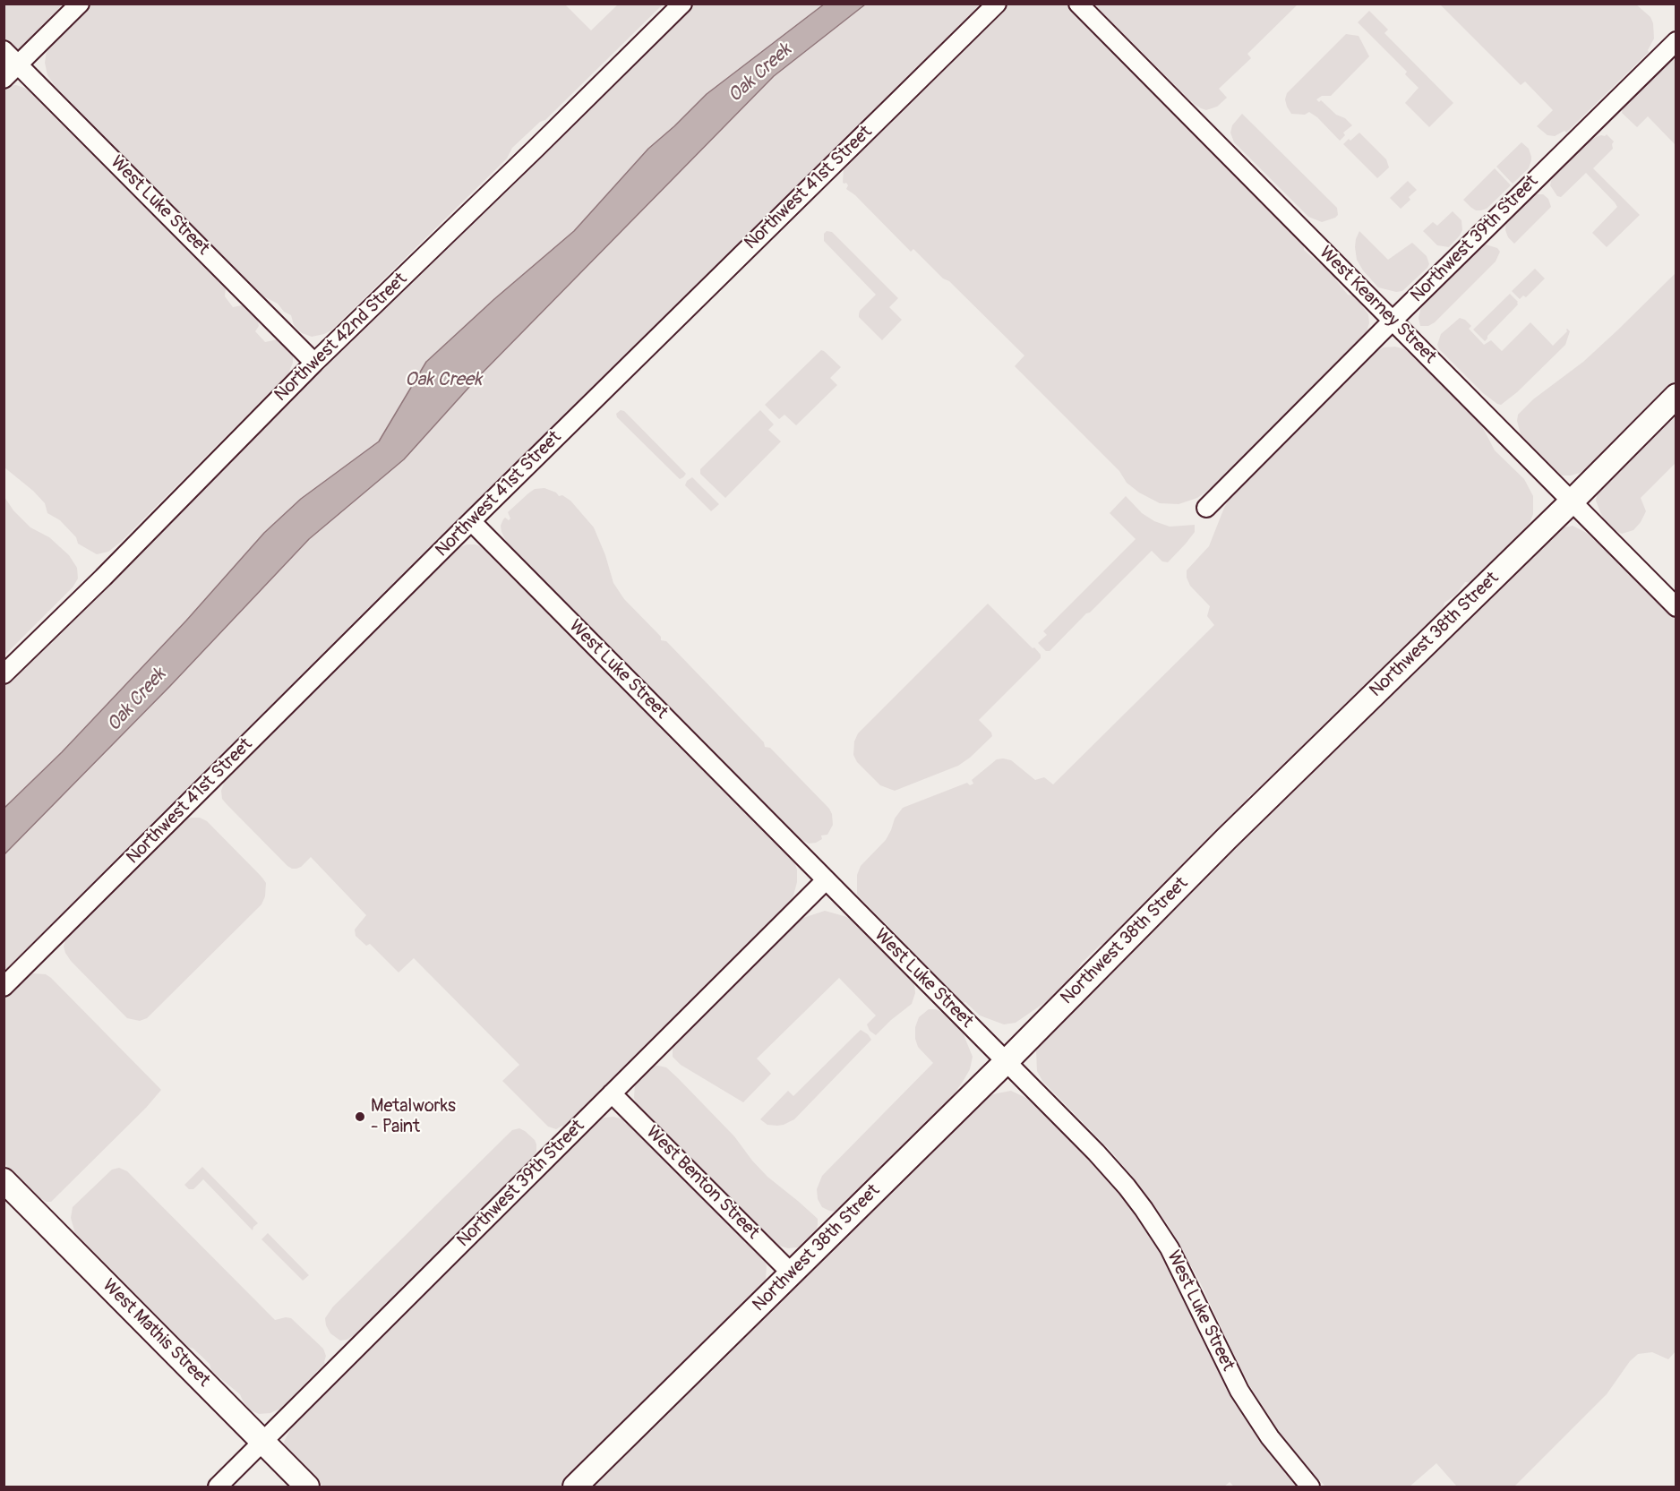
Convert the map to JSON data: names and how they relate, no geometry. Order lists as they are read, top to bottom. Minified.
{"streets":{"street":["Northwest 41st Street","West Luke Street","Northwest 39th Street","West Kearney Street","Northwest 42nd Street","Northwest 38th Street","West Benton Street","West Mathis Street"]},"crossings":[["Northwest 41st Street","West Luke Street"],["West Luke Street","Northwest 39th Street"],["West Luke Street","Northwest 42nd Street"],["West Luke Street","Northwest 38th Street"],["Northwest 39th Street","West Kearney Street"],["Northwest 39th Street","West Benton Street"],["Northwest 39th Street","West Mathis Street"],["West Kearney Street","Northwest 38th Street"],["Northwest 38th Street","West Benton Street"]],"water":["Oak Creek"],"places":["Metalworks - Paint"]}
